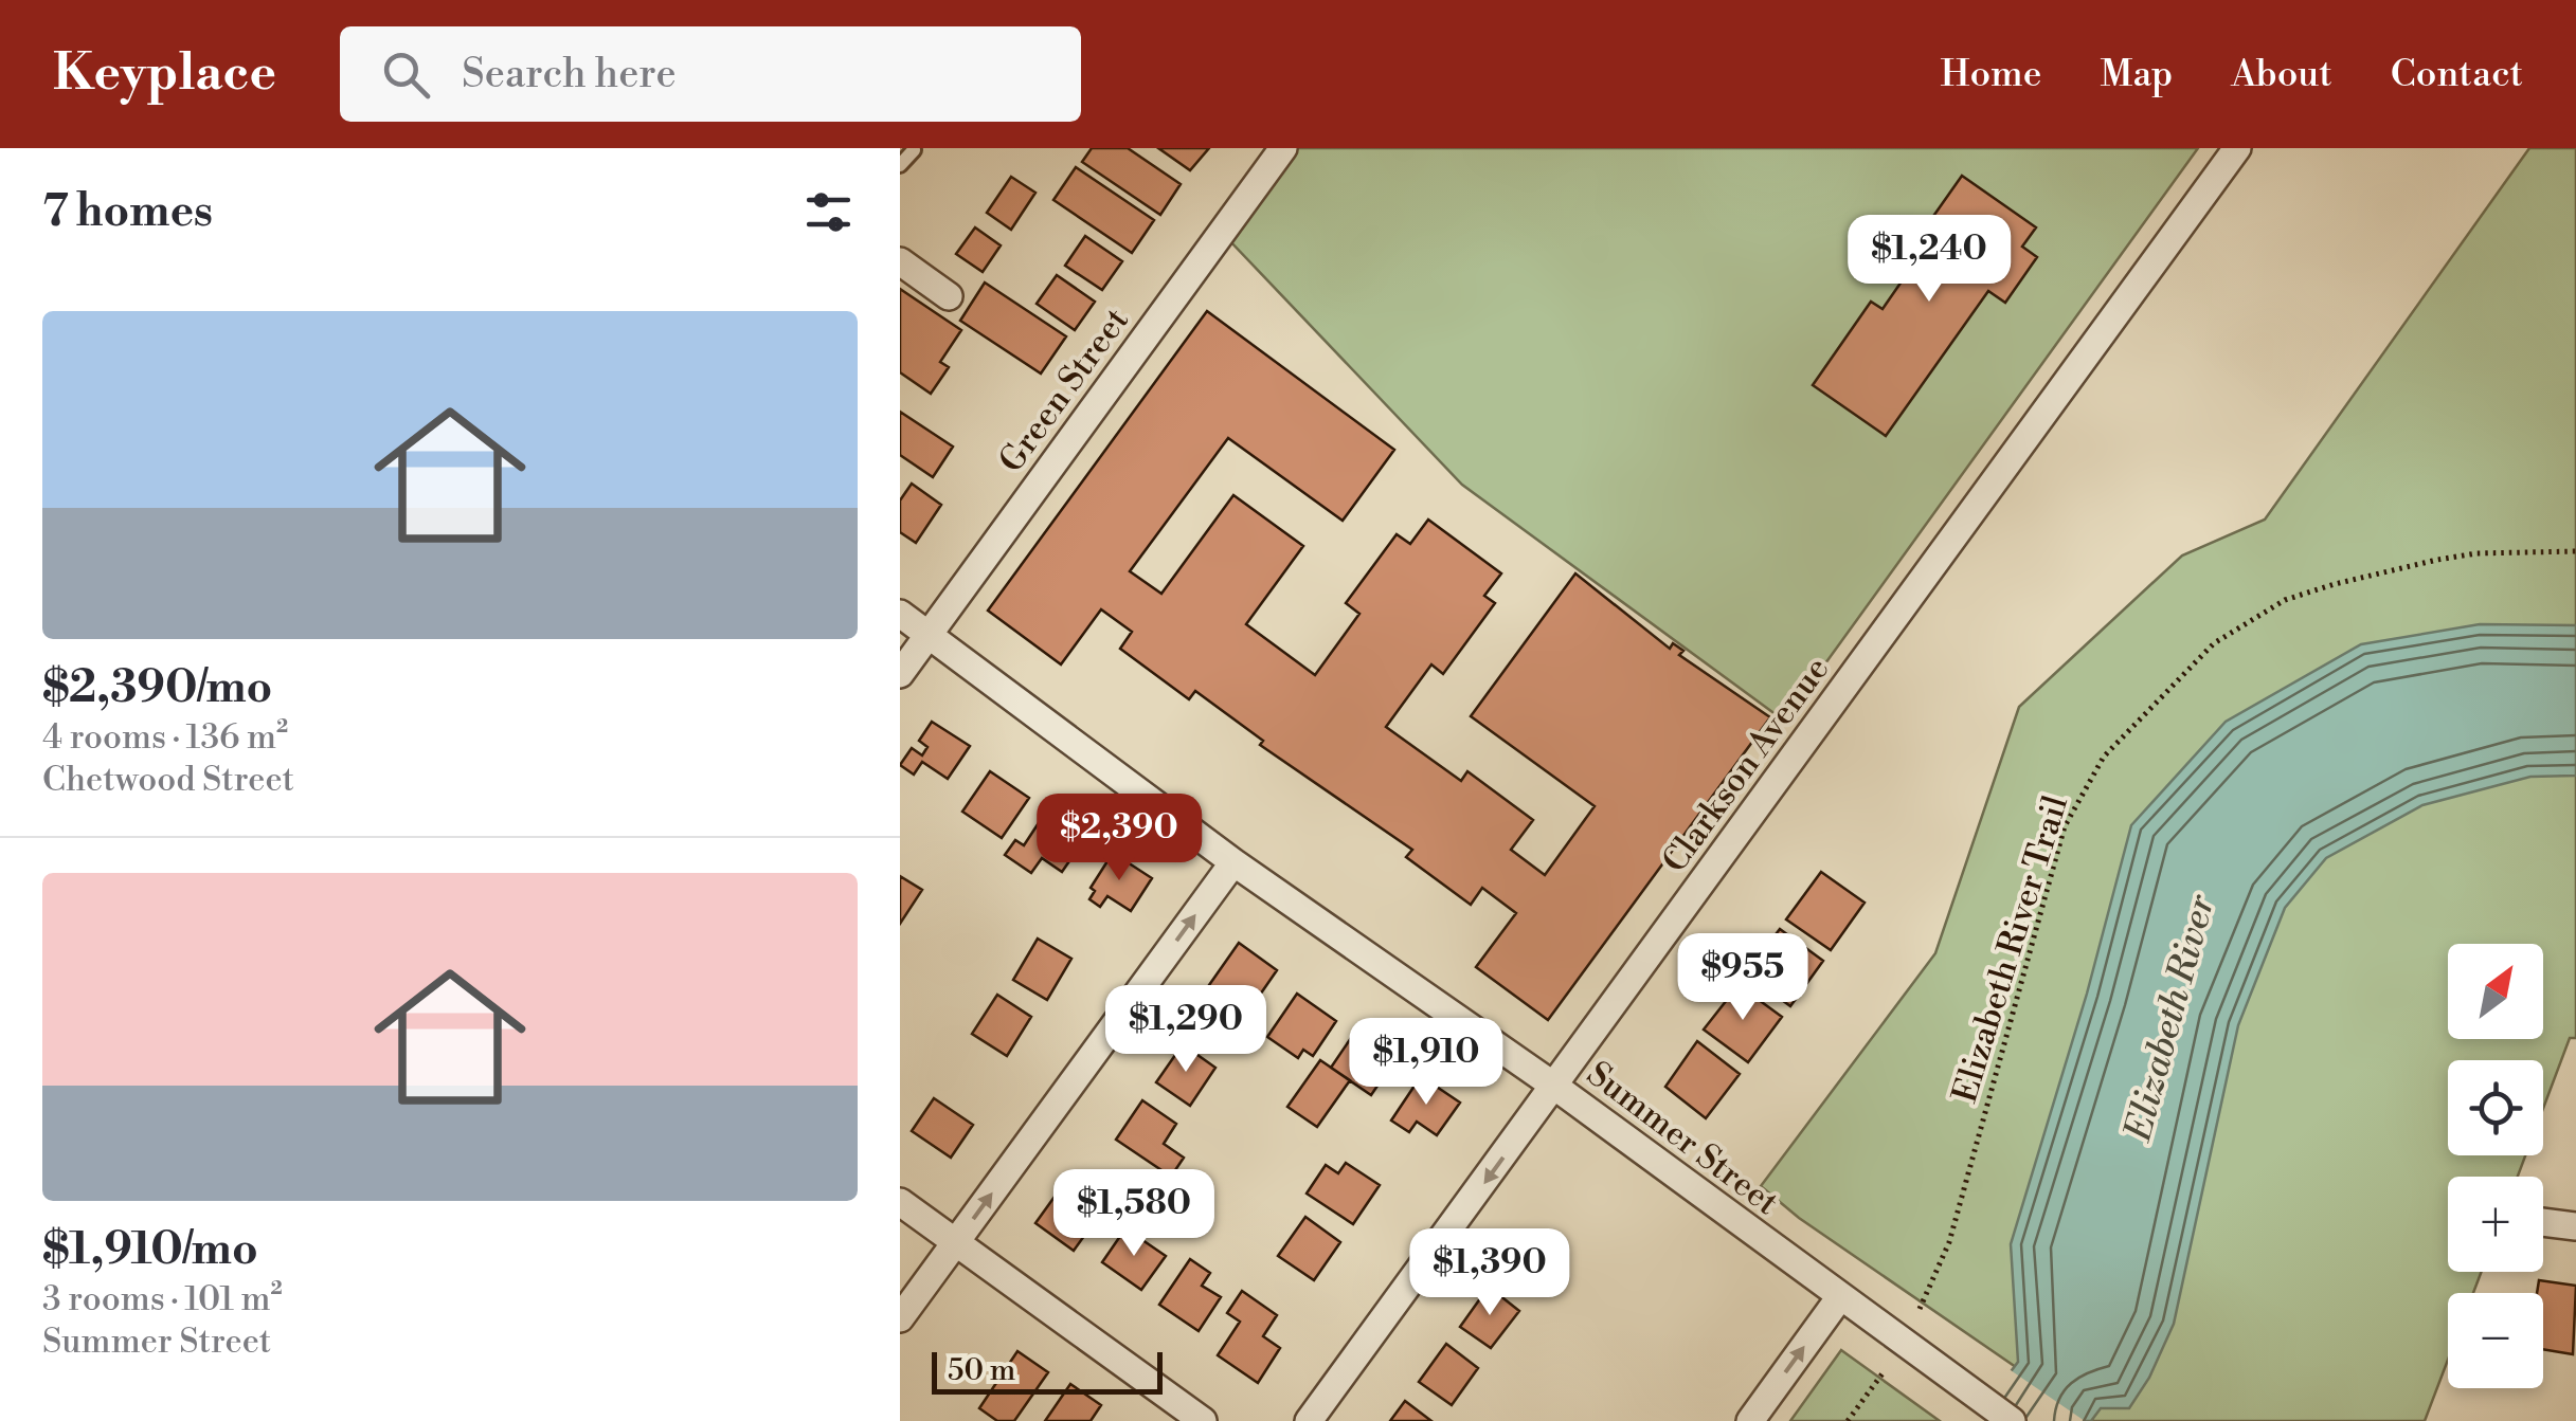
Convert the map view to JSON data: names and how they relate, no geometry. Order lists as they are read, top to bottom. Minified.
{"streets":{"street":["Green Street","Clarkson Avenue","Summer Street"],"path":["Elizabeth River Trail"]},"crossings":[["Green Street","Summer Street"],["Clarkson Avenue","Summer Street"]],"water":["Elizabeth River"],"scale_bar":"50 m","north":"top right","page":{"header":"Keyplace","search":"Search here","nav":["Home","Map","About","Contact"],"heading":"7 homes","price":["$1,240","$2,390","$955","$1,290","$1,910","$1,580","$1,390"],"list":[{"name":"$2,390/mo","note":"4 rooms · 136 m² · Chetwood Street"},{"name":"$1,910/mo","note":"3 rooms · 101 m² · Summer Street"}],"map_buttons":["+","−"],"scale":"50 m"}}
